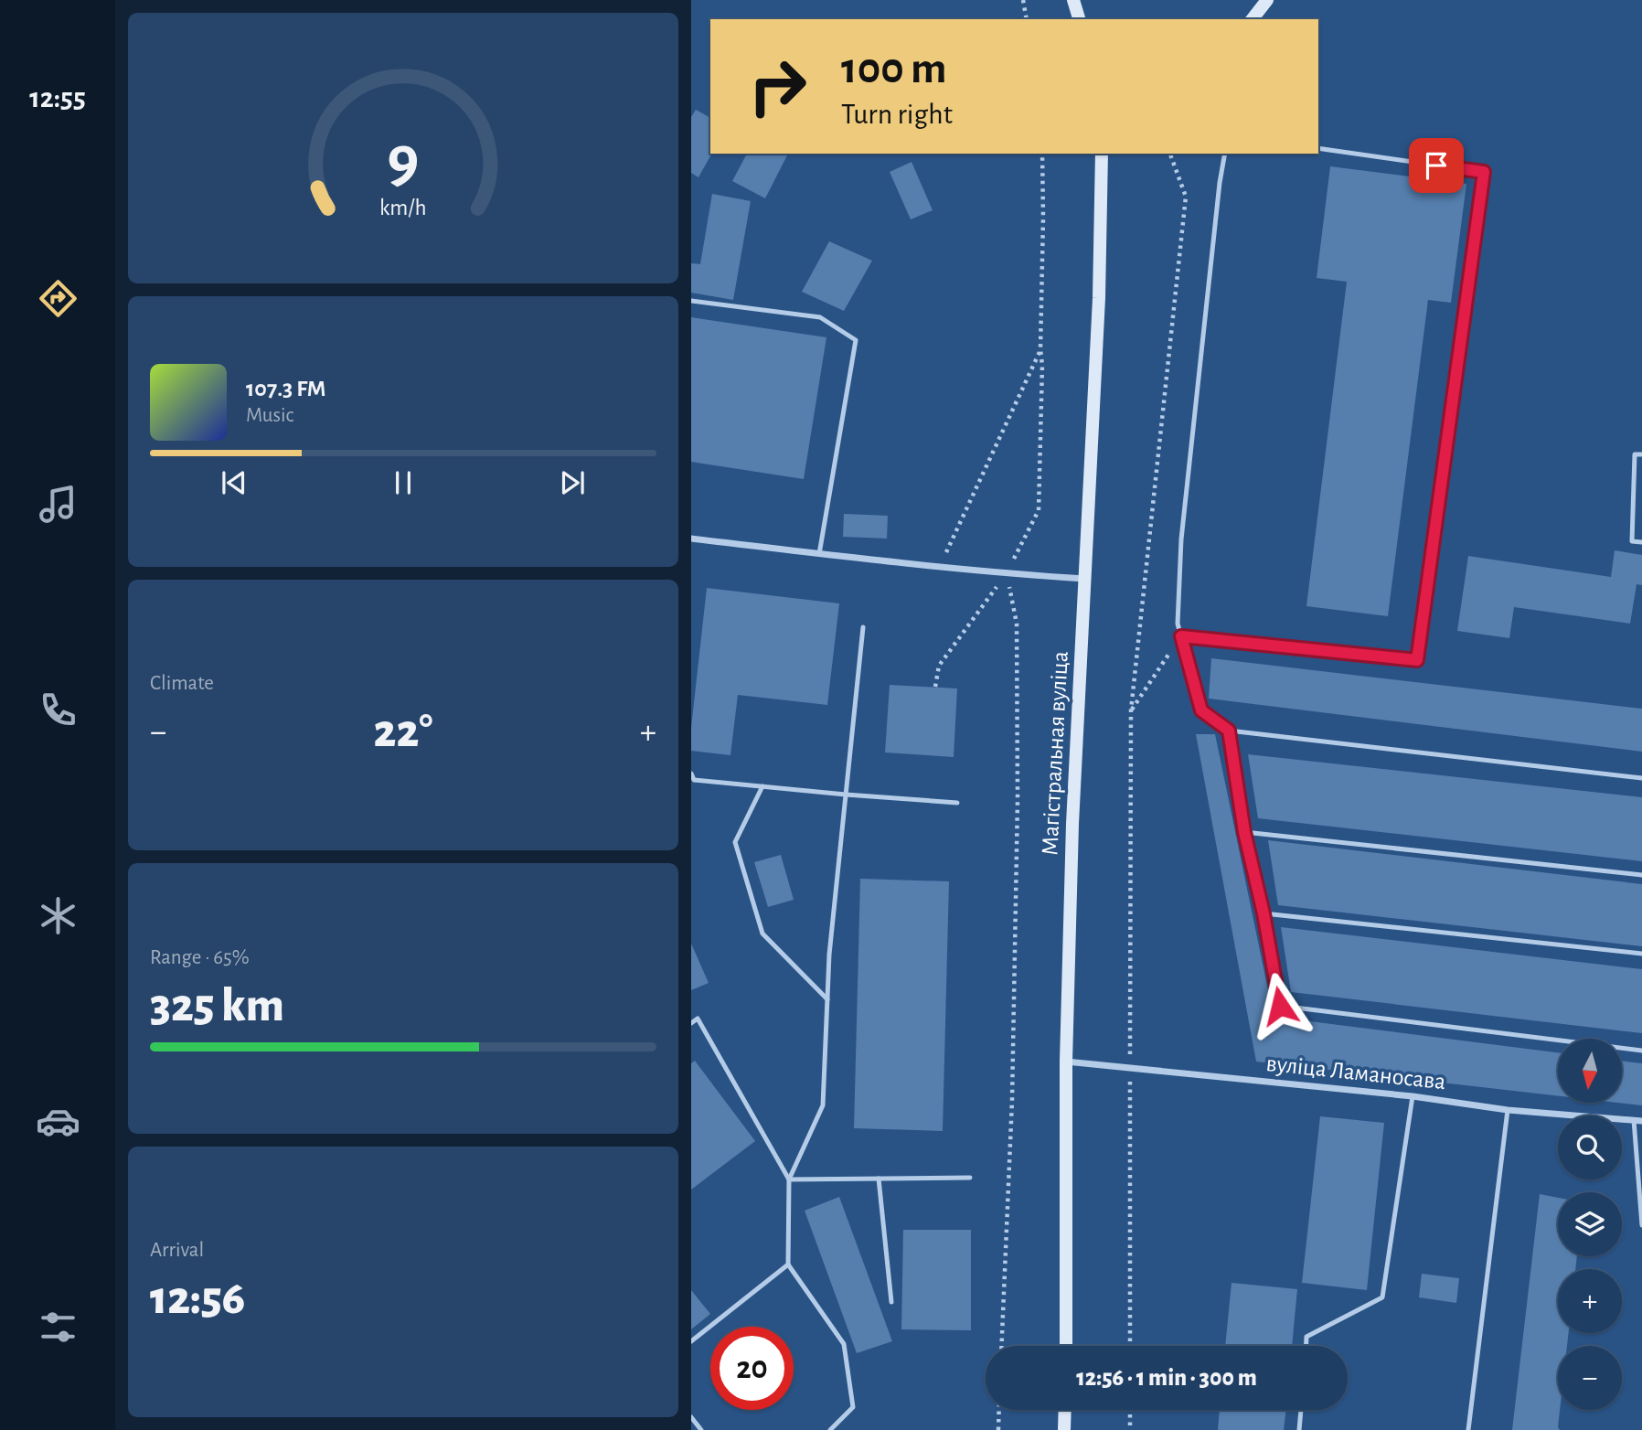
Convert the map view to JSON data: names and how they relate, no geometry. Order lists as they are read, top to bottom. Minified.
{"streets":{"main road":["Магістральная вуліца"],"street":["вуліца Ламаносава"]},"crossings":[["Магістральная вуліца","вуліца Ламаносава"]],"north":"bottom","page":{"tabs":"12:55","turn":["100 m","Turn right"],"song":["107.3 FM","Music"],"tile":["Climate",["Range · 65%","325 km"],["Arrival","12:56"]],"heat":["−","22°","+"],"map_buttons":["+","−"],"limit":"20","trip":"12:56 · 1 min · 300 m","gauge":["9","km/h"]}}
